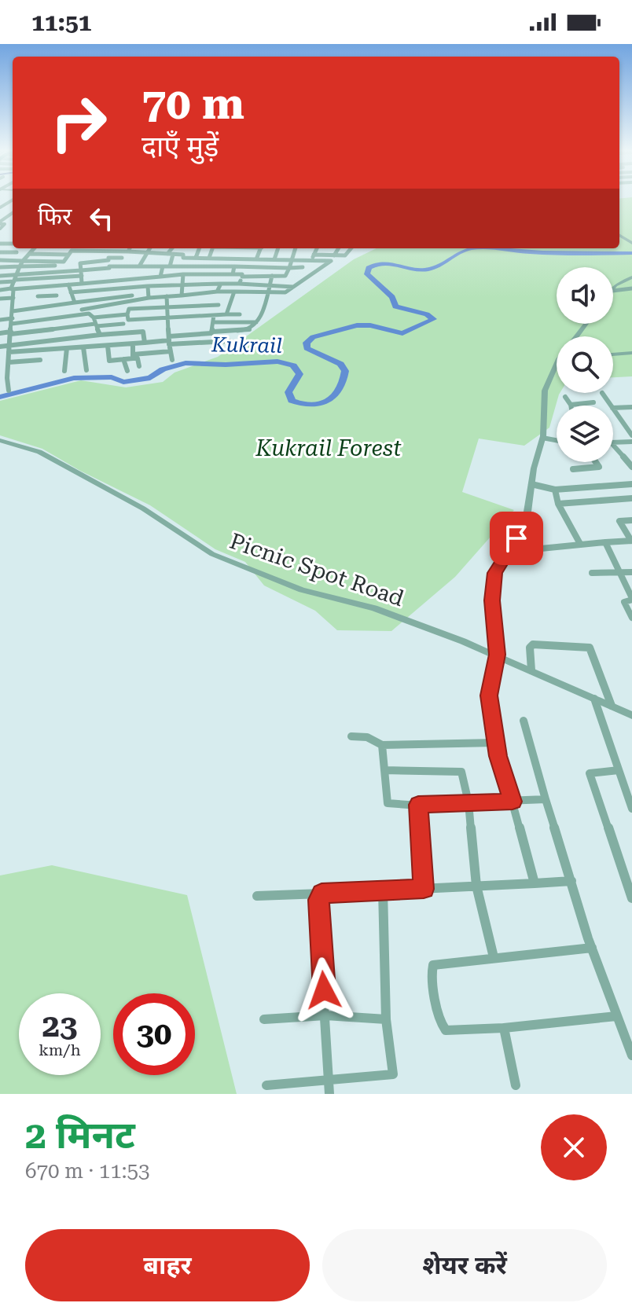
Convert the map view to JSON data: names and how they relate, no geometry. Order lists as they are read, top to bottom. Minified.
{"streets":{"street":["Picnic Spot Road"]},"water":["Kukrail"],"parks":["Kukrail Forest"],"page":{"status":"11:51","turn":["70 m","दाएँ मुड़ें"],"then":"फिर","speed":"23 km/h","limit":"30","heading":["2 मिनट","670 m · 11:53"],"buttons":["बाहर","शेयर करें"]}}
